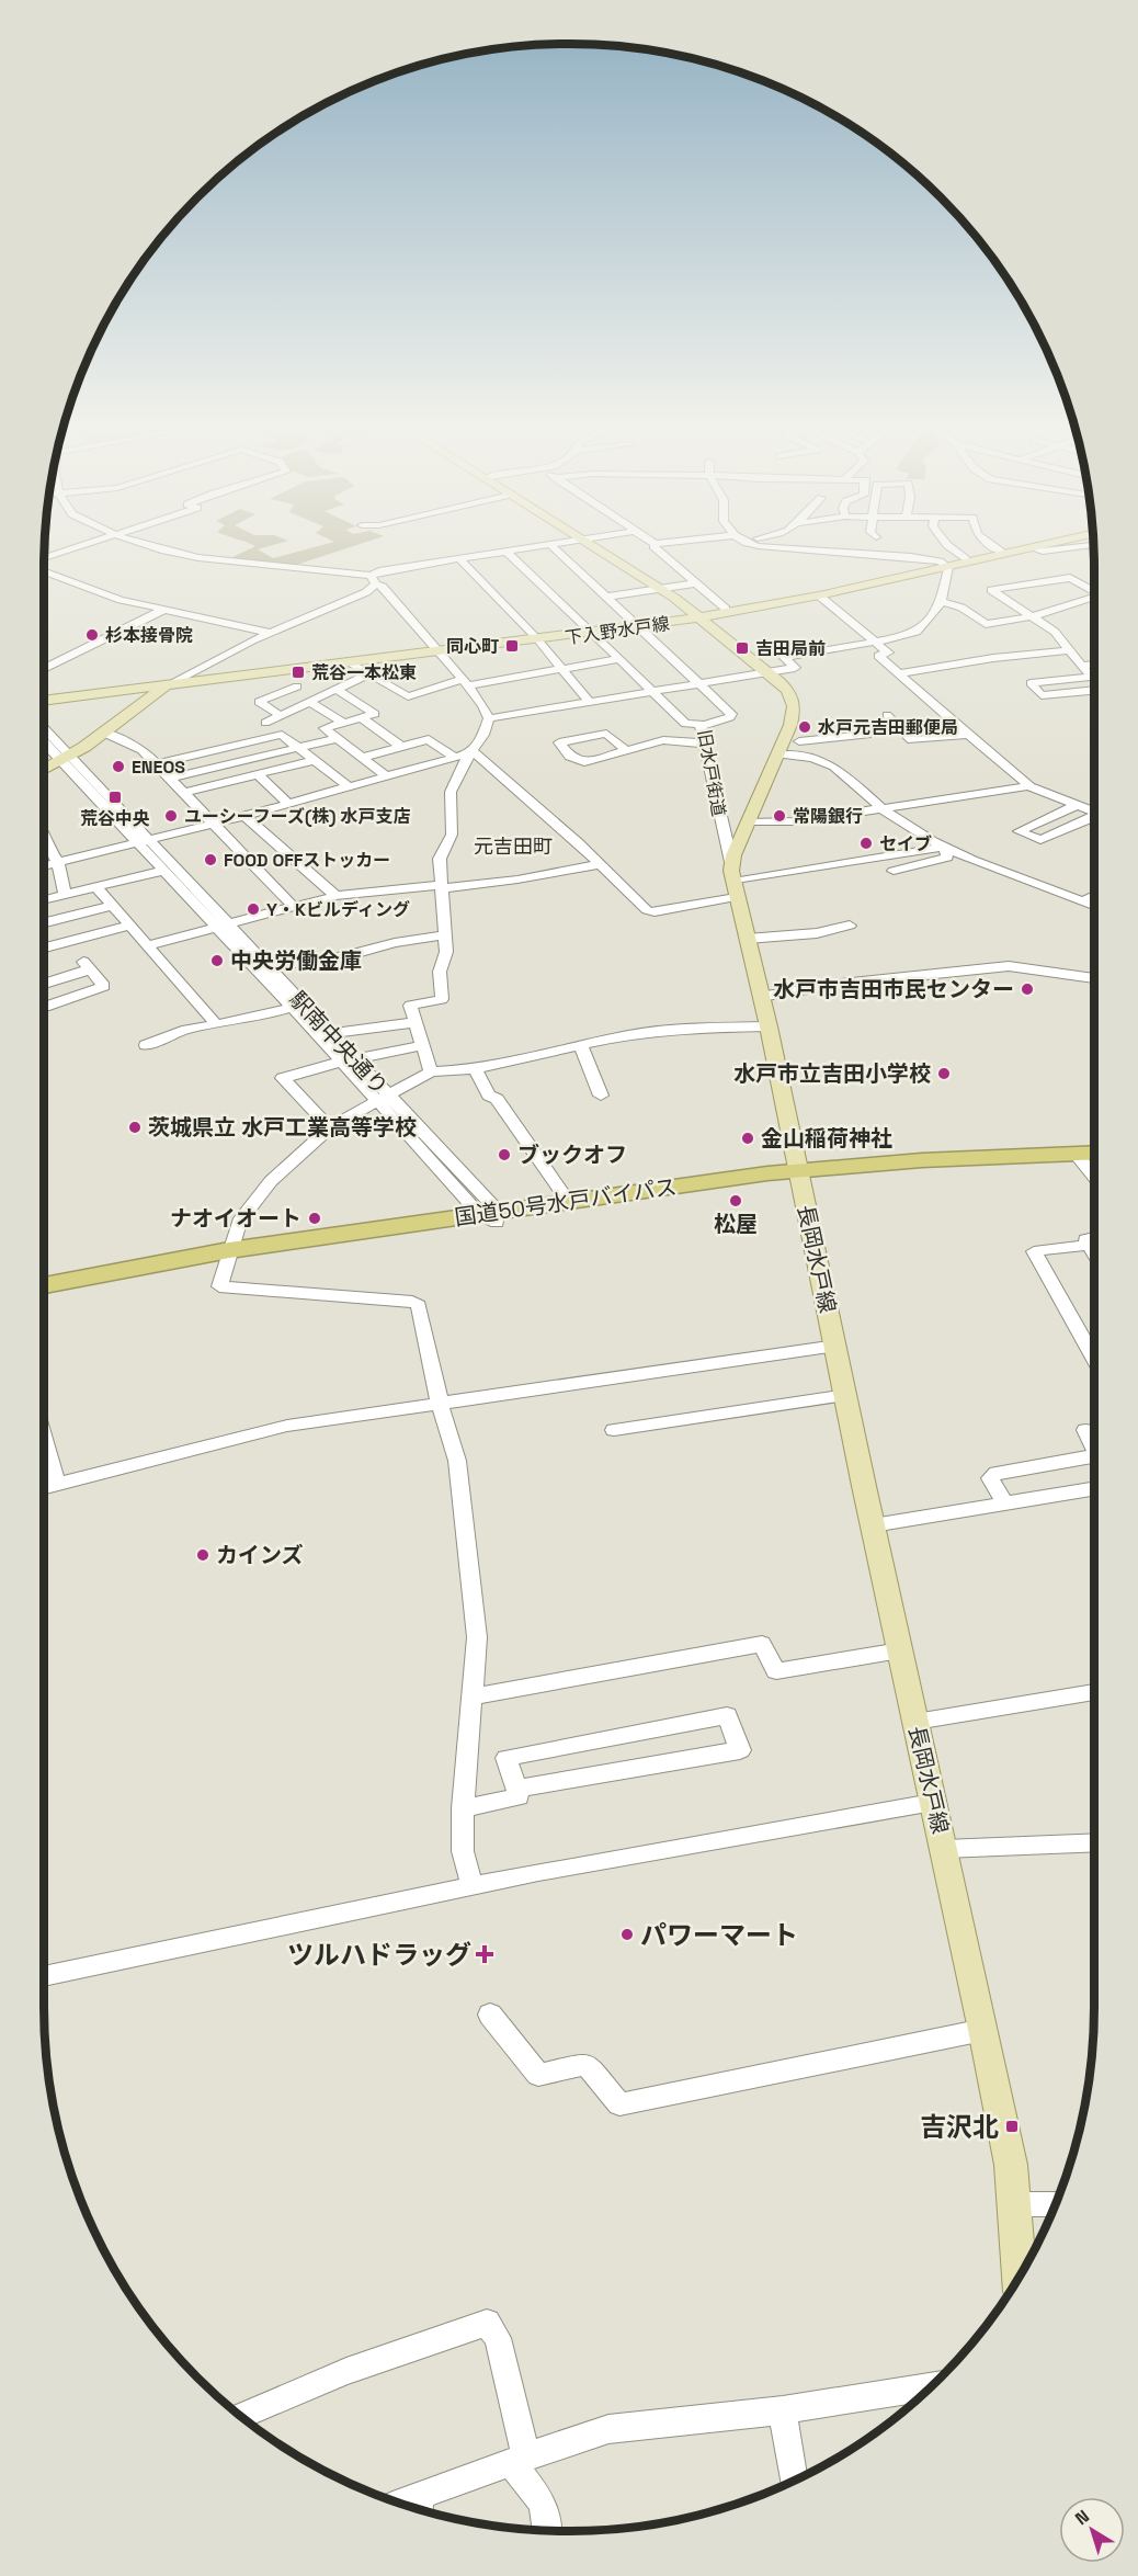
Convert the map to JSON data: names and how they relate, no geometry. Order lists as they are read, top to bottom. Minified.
{"streets":{"highway":["国道50号水戸バイパス"],"main road":["下入野水戸線","長岡水戸線"],"street":["旧水戸街道","駅南中央通り"]},"crossings":[["下入野水戸線","旧水戸街道"],["下入野水戸線","長岡水戸線"],["旧水戸街道","長岡水戸線"],["駅南中央通り","国道50号水戸バイパス"],["国道50号水戸バイパス","長岡水戸線"]],"districts":["元吉田町"],"places":{"other":["杉本接骨院","水戸元吉田郵便局","ENEOS","ユーシーフーズ(株) 水戸支店","常陽銀行","セイブ","FOOD OFFストッカー","Y・Kビルディング","中央労働金庫","水戸市吉田市民センター","水戸市立吉田小学校","茨城県立 水戸工業高等学校","金山稲荷神社","ブックオフ","松屋","ナオイオート","カインズ","パワーマート"],"transit":["同心町","吉田局前","荒谷一本松東","荒谷中央","吉沢北"],"health":["ツルハドラッグ"]},"north":"top left"}
